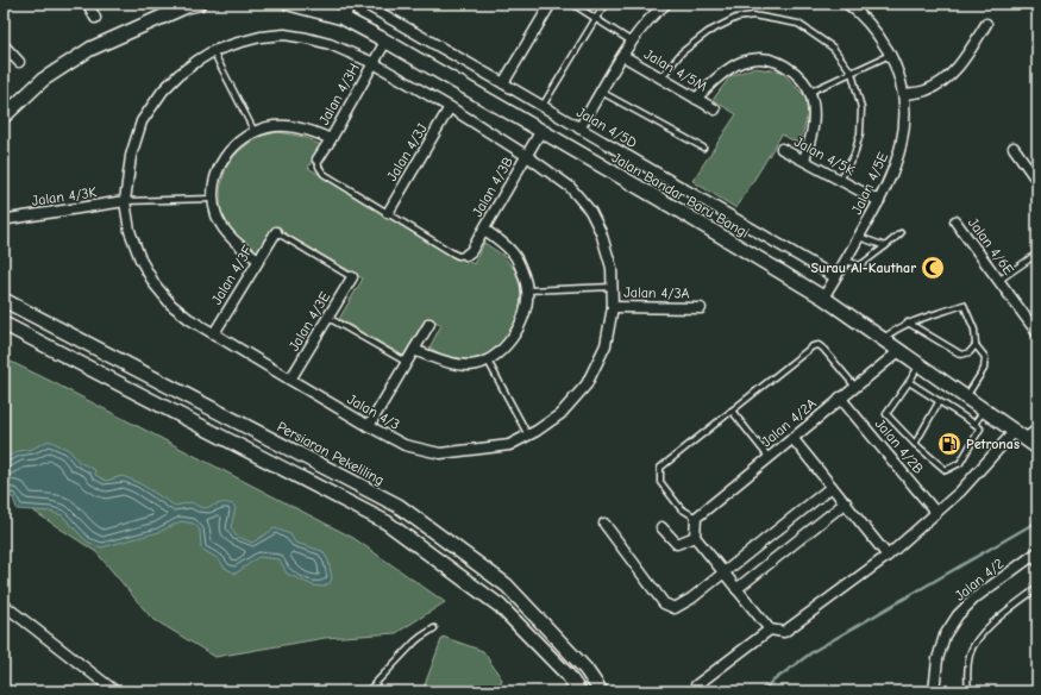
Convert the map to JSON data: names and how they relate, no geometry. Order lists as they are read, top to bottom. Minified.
{"streets":{"main road":["Jalan Bandar Baru Bangi","Persiaran Pekeliling"],"street":["Jalan 4/5M","Jalan 4/3H","Jalan 4/5D","Jalan 4/3J","Jalan 4/5K","Jalan 4/5E","Jalan 4/3B","Jalan 4/3K","Jalan 4/6E","Jalan 4/3F","Jalan 4/3A","Jalan 4/3E","Jalan 4/3","Jalan 4/2A","Jalan 4/2B","Jalan 4/2"]},"crossings":[["Jalan 4/3H","Jalan Bandar Baru Bangi"],["Jalan 4/3H","Jalan 4/3"],["Jalan 4/5D","Jalan 4/5E"],["Jalan 4/3J","Jalan 4/3"],["Jalan 4/5K","Jalan 4/5E"],["Jalan 4/5E","Jalan Bandar Baru Bangi"],["Jalan 4/3B","Jalan Bandar Baru Bangi"],["Jalan 4/3B","Jalan 4/3"],["Jalan Bandar Baru Bangi","Jalan 4/2A"],["Jalan 4/3K","Jalan 4/3"],["Jalan 4/3F","Jalan 4/3"],["Jalan 4/3A","Jalan 4/3"],["Jalan 4/3E","Jalan 4/3"],["Jalan 4/2A","Jalan 4/2B"]],"places":{"mosque":["Surau Al-Kauthar"],"fuel station":["Petronas"]}}
